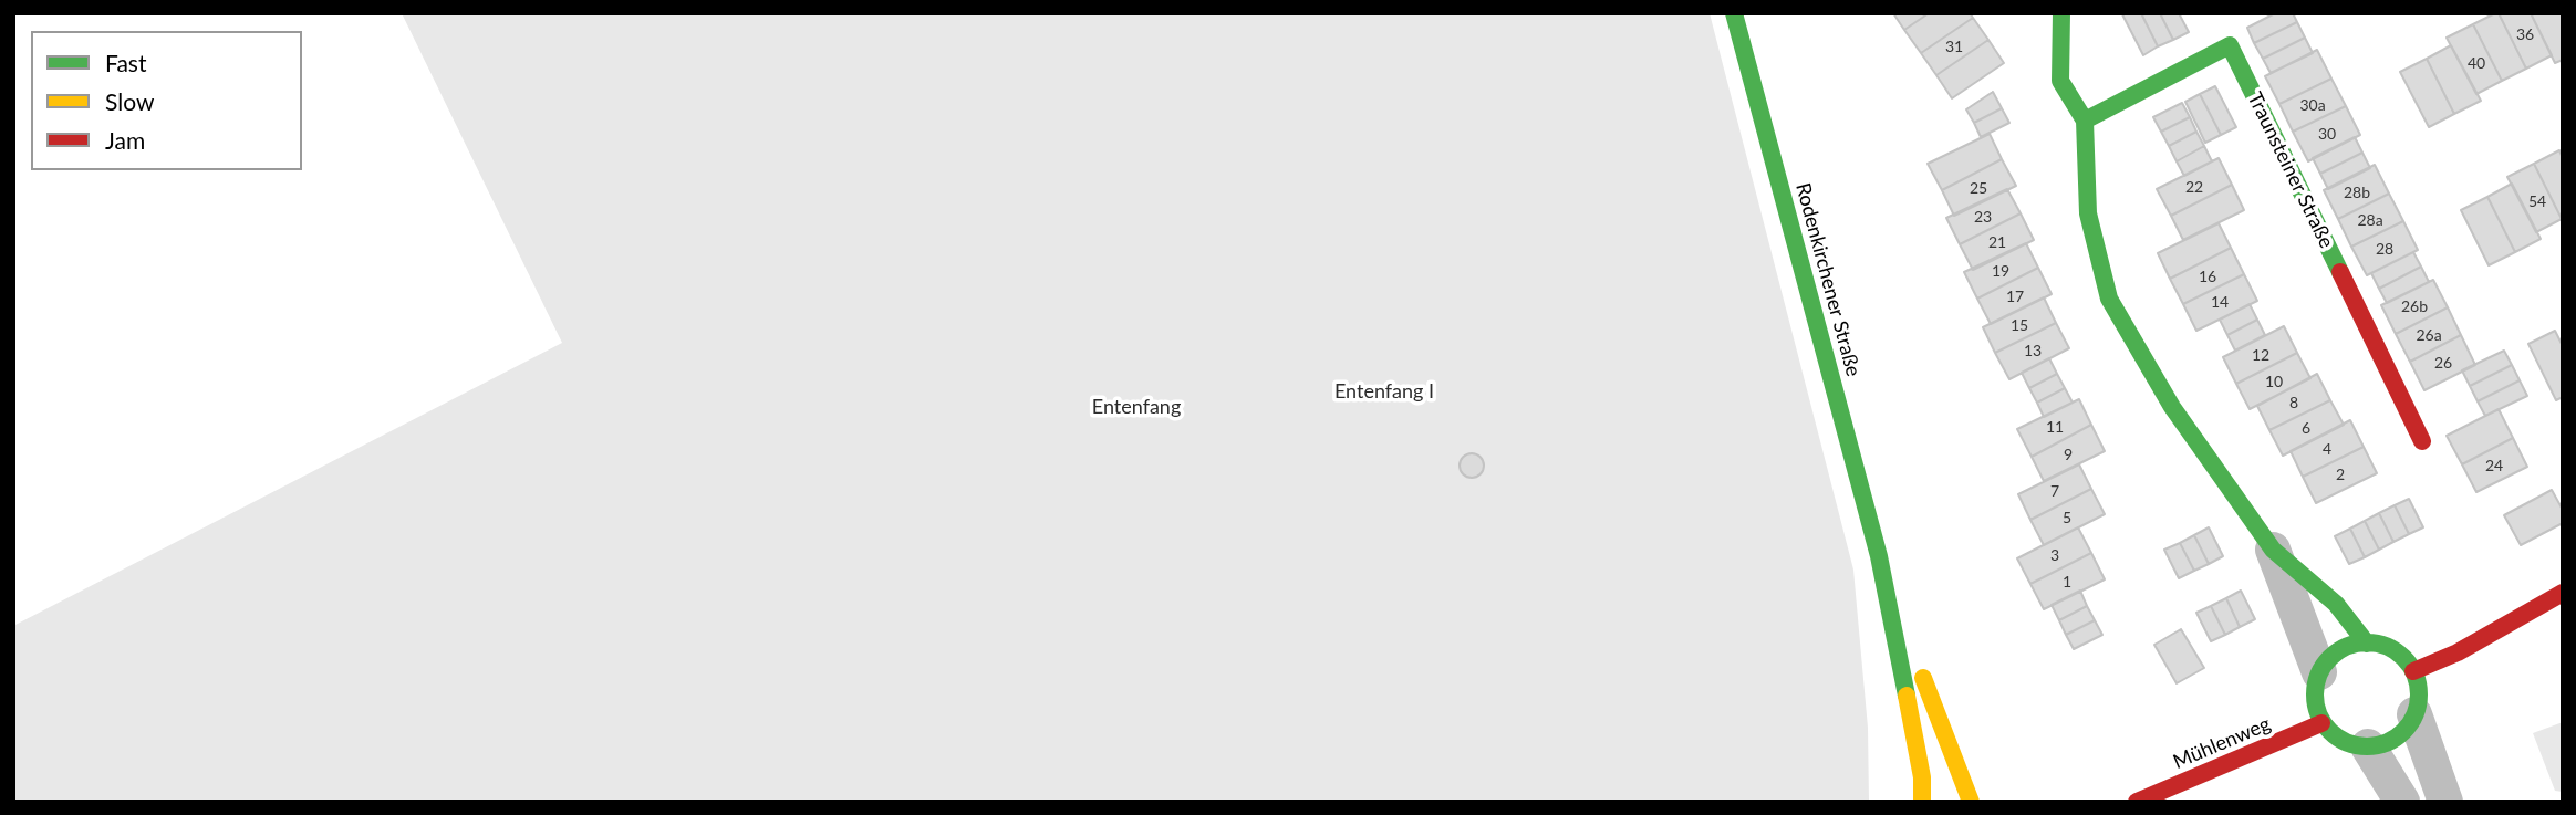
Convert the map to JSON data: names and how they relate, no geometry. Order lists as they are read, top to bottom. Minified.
{"streets":{"street":["Traunsteiner Straße","Rodenkirchener Straße","Mühlenweg"]},"parks":["Entenfang I","Entenfang"],"house_numbers":["36","31","40","30a","30","22","25","28b","54","23","28a","21","28","19","16","17","14","26b","15","26a","13","12","26","10","8","11","6","4","9","24","2","7","5","3","1"],"legend":["Fast","Slow","Jam"]}
